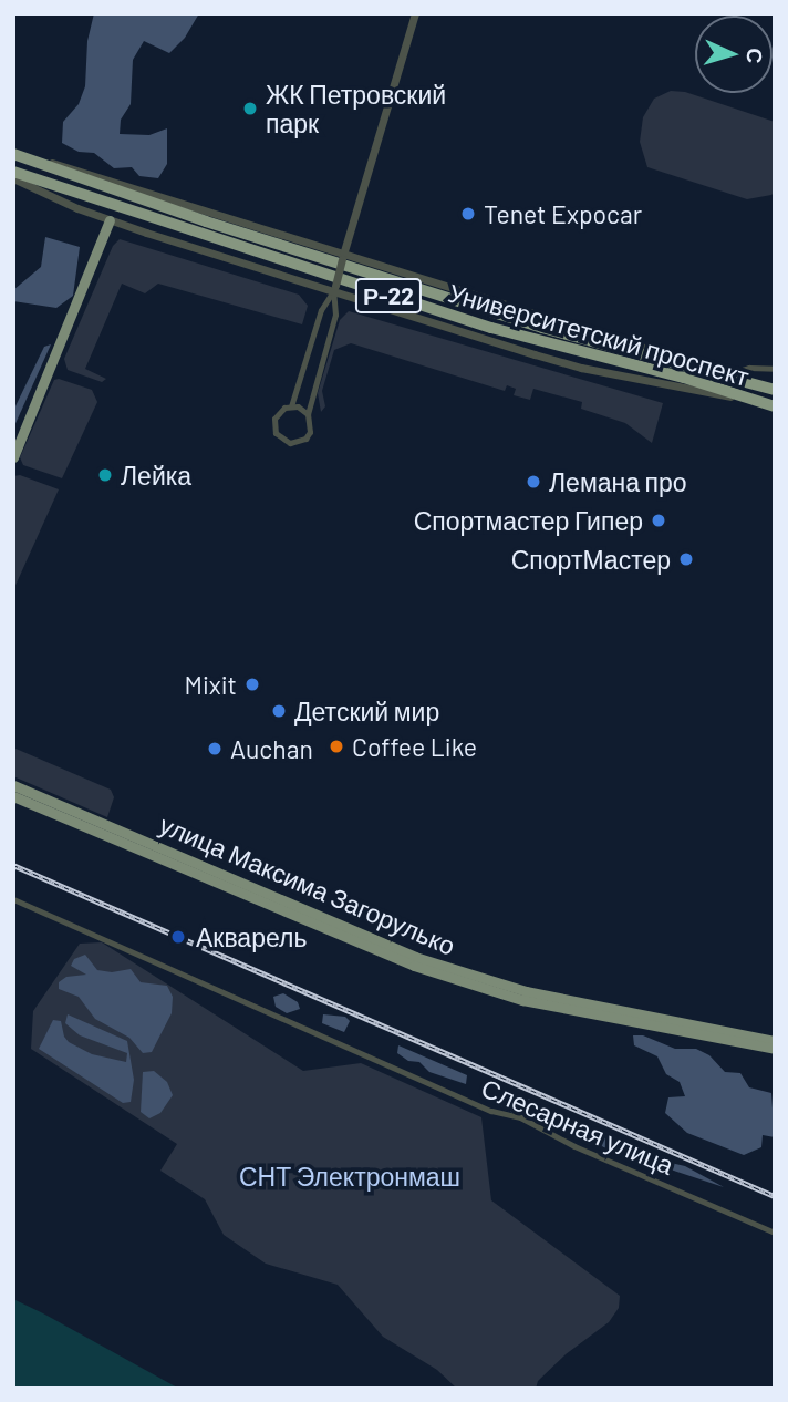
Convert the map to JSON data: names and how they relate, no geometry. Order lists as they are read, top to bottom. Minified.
{"streets":{"highway":["Р-22","Университетский проспект"],"main road":["улица Максима Загорулько"],"street":["Слесарная улица"]},"parks":["СНТ Электронмаш"],"places":["ЖК Петровский парк","Tenet Expocar","Лейка","Лемана про","Спортмастер Гипер","СпортМастер","Mixit","Детский мир","Coffee Like","Auchan","Акварель"],"north":"right"}
